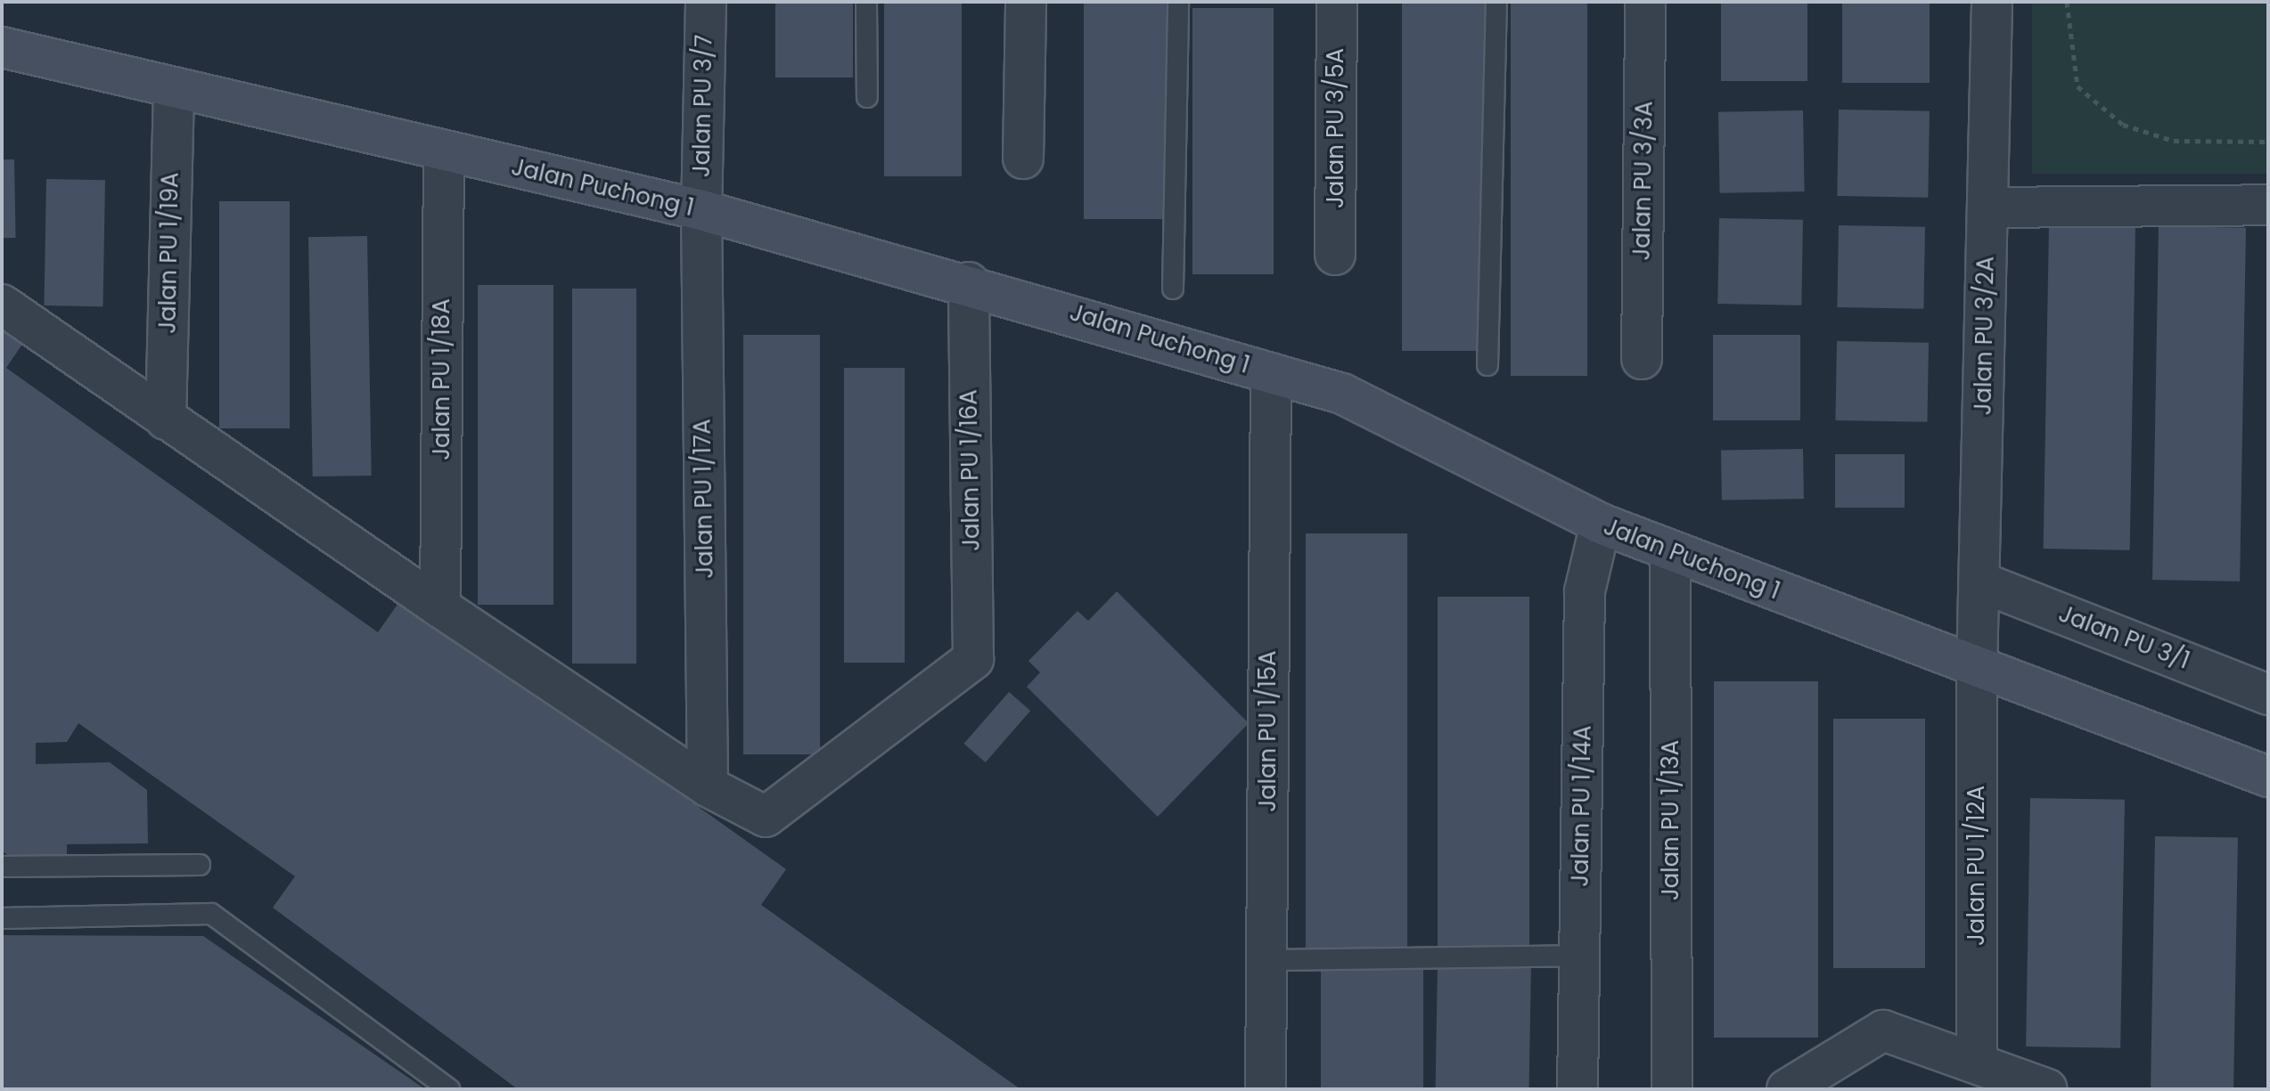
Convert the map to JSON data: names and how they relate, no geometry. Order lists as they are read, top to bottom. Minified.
{"streets":{"street":["Jalan PU 3/7","Jalan PU 3/5A","Jalan PU 3/3A","Jalan Puchong 1","Jalan PU 1/19A","Jalan PU 3/2A","Jalan PU 1/18A","Jalan PU 1/16A","Jalan PU 1/17A","Jalan PU 3/1","Jalan PU 1/15A","Jalan PU 1/14A","Jalan PU 1/13A","Jalan PU 1/12A"]},"crossings":[["Jalan PU 3/7","Jalan Puchong 1"],["Jalan PU 3/7","Jalan PU 1/17A"],["Jalan Puchong 1","Jalan PU 1/19A"],["Jalan Puchong 1","Jalan PU 3/2A"],["Jalan Puchong 1","Jalan PU 1/18A"],["Jalan Puchong 1","Jalan PU 1/16A"],["Jalan Puchong 1","Jalan PU 1/17A"],["Jalan Puchong 1","Jalan PU 1/15A"],["Jalan Puchong 1","Jalan PU 1/14A"],["Jalan Puchong 1","Jalan PU 1/13A"],["Jalan Puchong 1","Jalan PU 1/12A"],["Jalan PU 3/2A","Jalan PU 3/1"],["Jalan PU 3/2A","Jalan PU 1/12A"],["Jalan PU 1/16A","Jalan PU 1/17A"]]}
